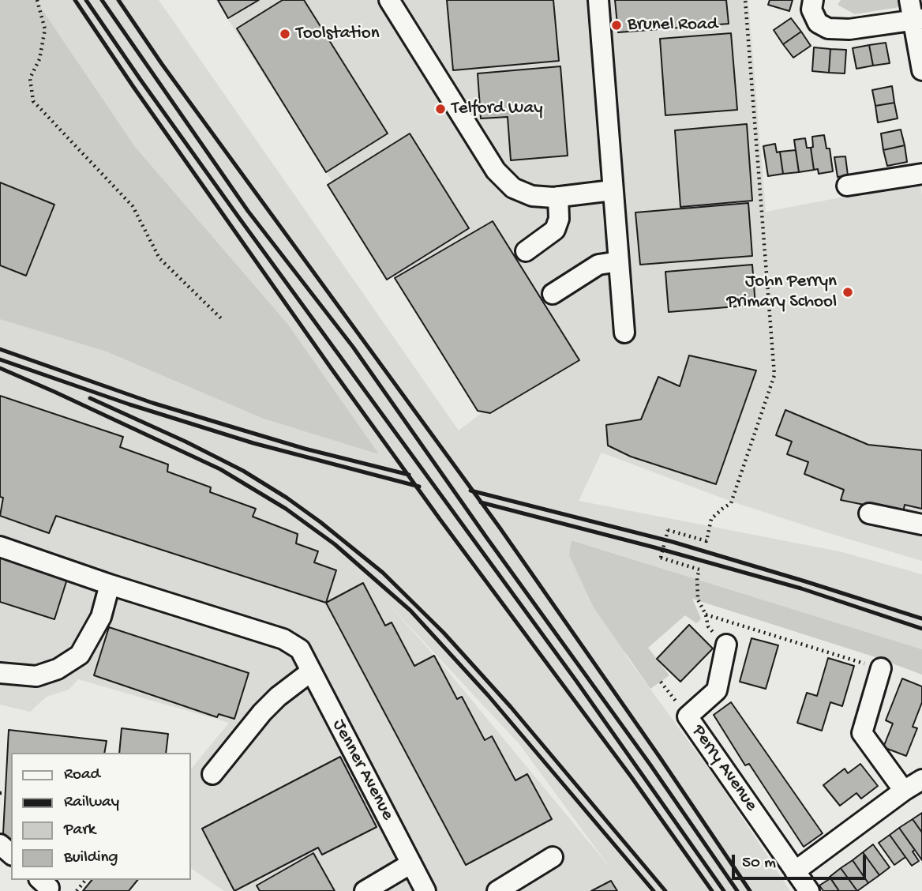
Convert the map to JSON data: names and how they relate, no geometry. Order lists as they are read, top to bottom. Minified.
{"streets":{"street":["Perry Avenue","Jenner Avenue"]},"places":["Brunel Road","Toolstation","Telford Way","John Perryn Primary School"],"legend":["Road","Railway","Park","Building"],"scale_bar":"50 m"}
